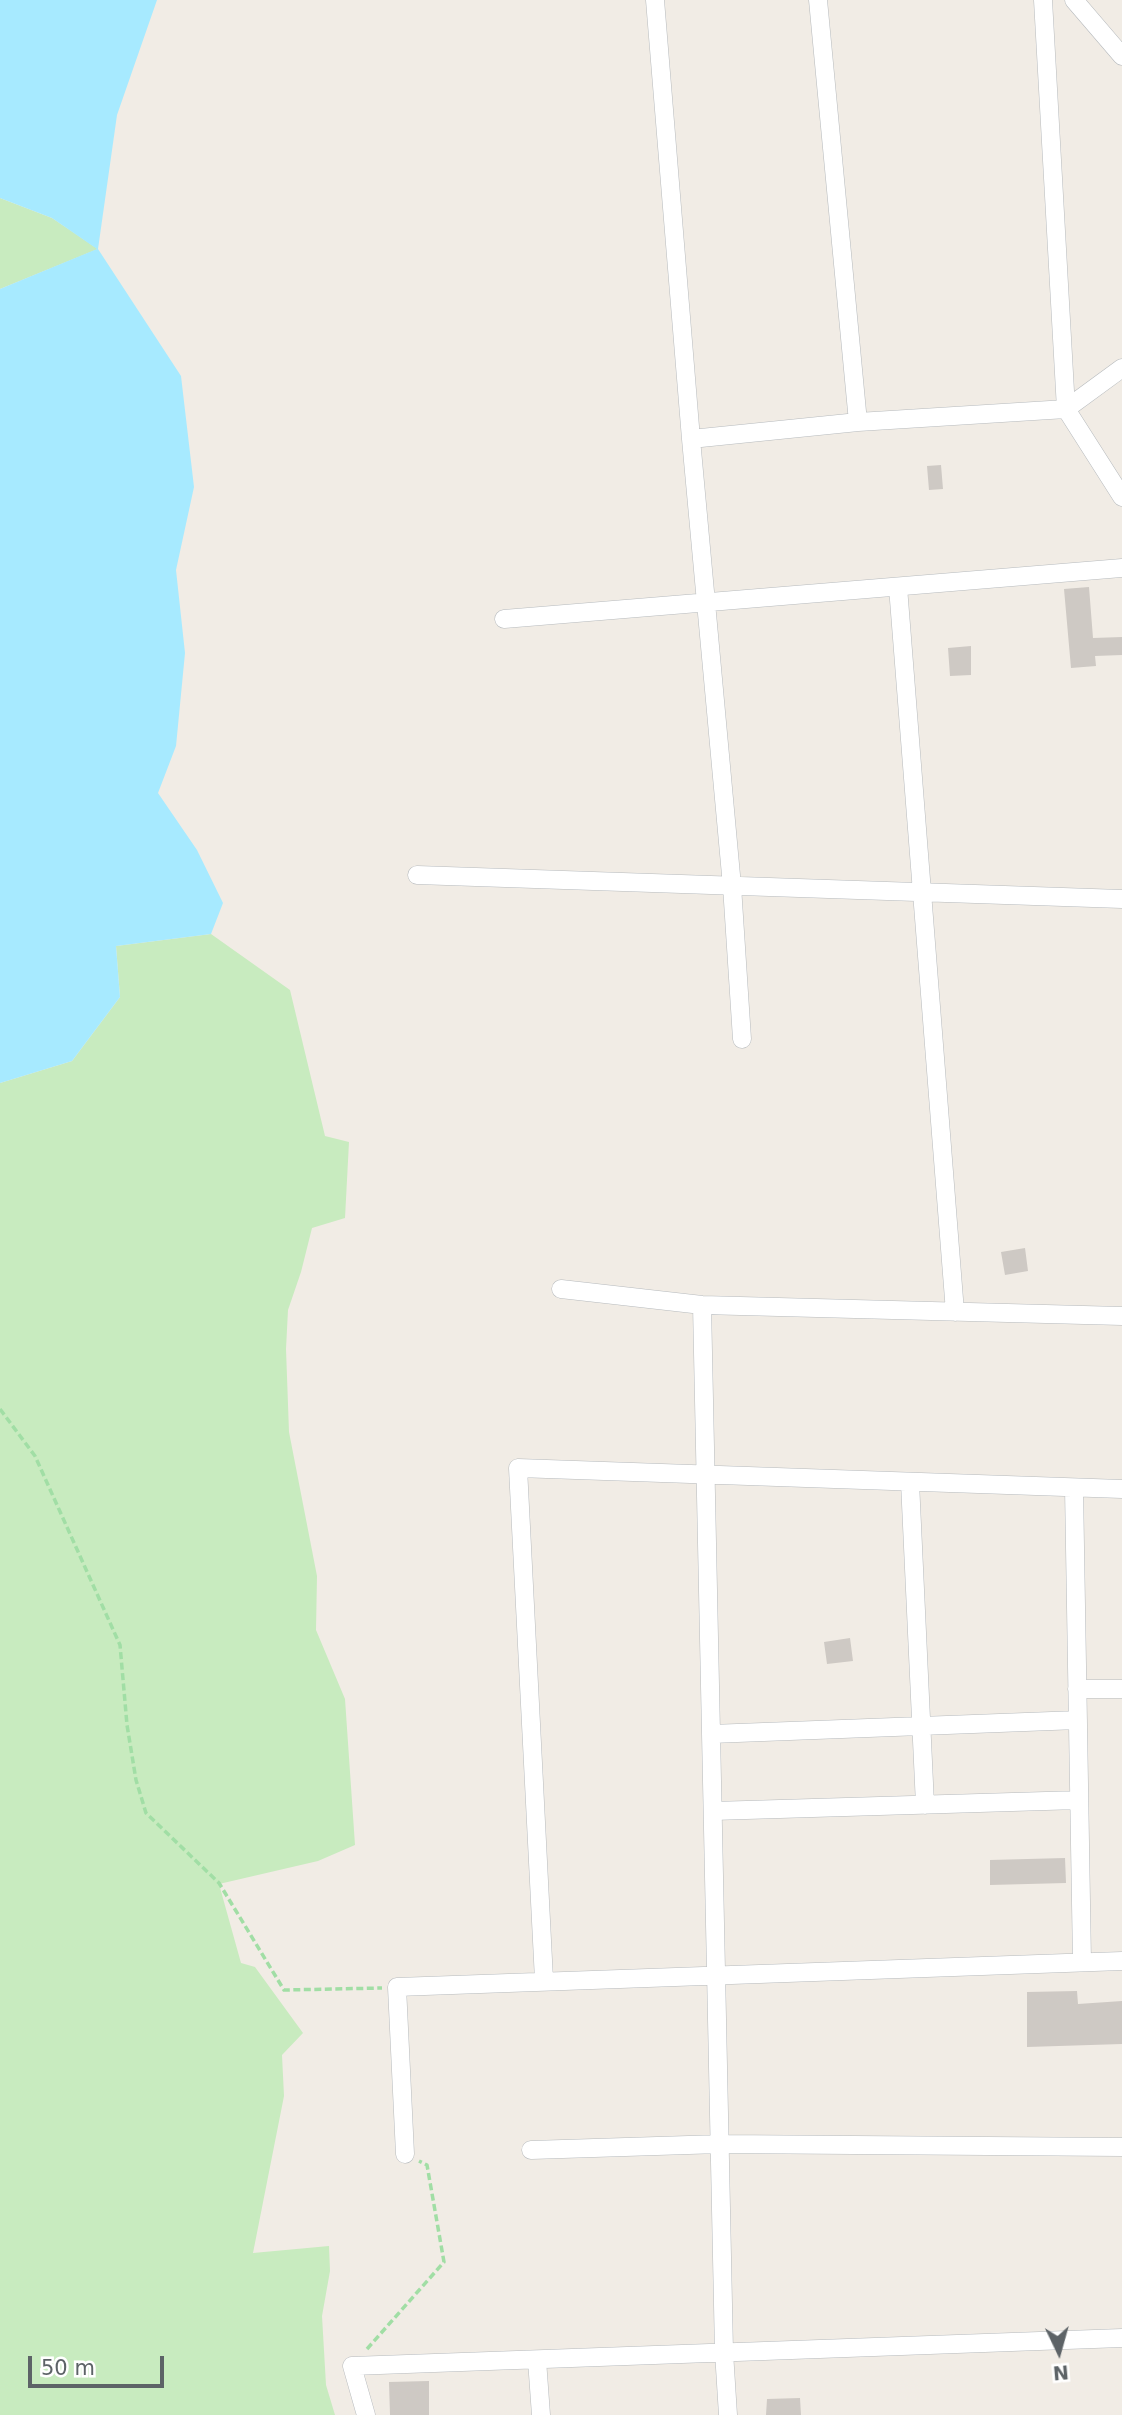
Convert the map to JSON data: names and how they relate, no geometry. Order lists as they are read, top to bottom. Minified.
{"scale_bar":"50 m","north":"bottom"}
